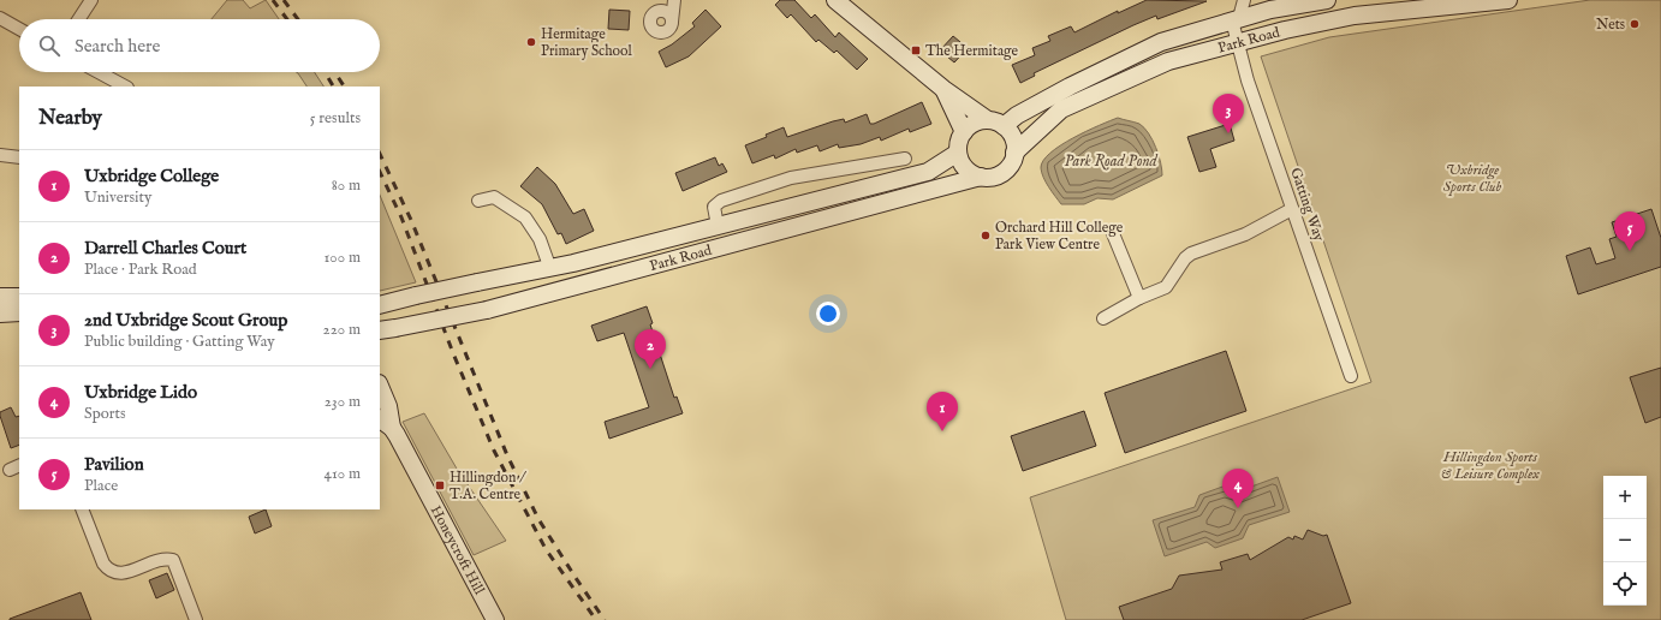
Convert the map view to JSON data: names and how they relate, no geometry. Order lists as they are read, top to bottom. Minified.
{"streets":{"main road":["Park Road","Honeycroft Hill"],"street":["Gatting Way"]},"crossings":[["Park Road","Gatting Way"]],"water":["Park Road Pond"],"parks":["Uxbridge Sports Club","Hillingdon Sports & Leisure Complex"],"places":{"other":["Nets","Hermitage Primary School","Orchard Hill College Park View Centre"],"transit":["The Hermitage","Hillingdon / T.A. Centre"]},"page":{"search":"Search here","heading":["Nearby","5 results"],"pins":["3","5","2","1","4"],"list":[{"mark":"1","name":"Uxbridge College","note":"University","value":"80 m"},{"mark":"2","name":"Darrell Charles Court","note":"Place · Park Road","value":"100 m"},{"mark":"3","name":"2nd Uxbridge Scout Group","note":"Public building · Gatting Way","value":"220 m"},{"mark":"4","name":"Uxbridge Lido","note":"Sports","value":"230 m"},{"mark":"5","name":"Pavilion","note":"Place","value":"410 m"}],"map_buttons":["+","−"]}}
